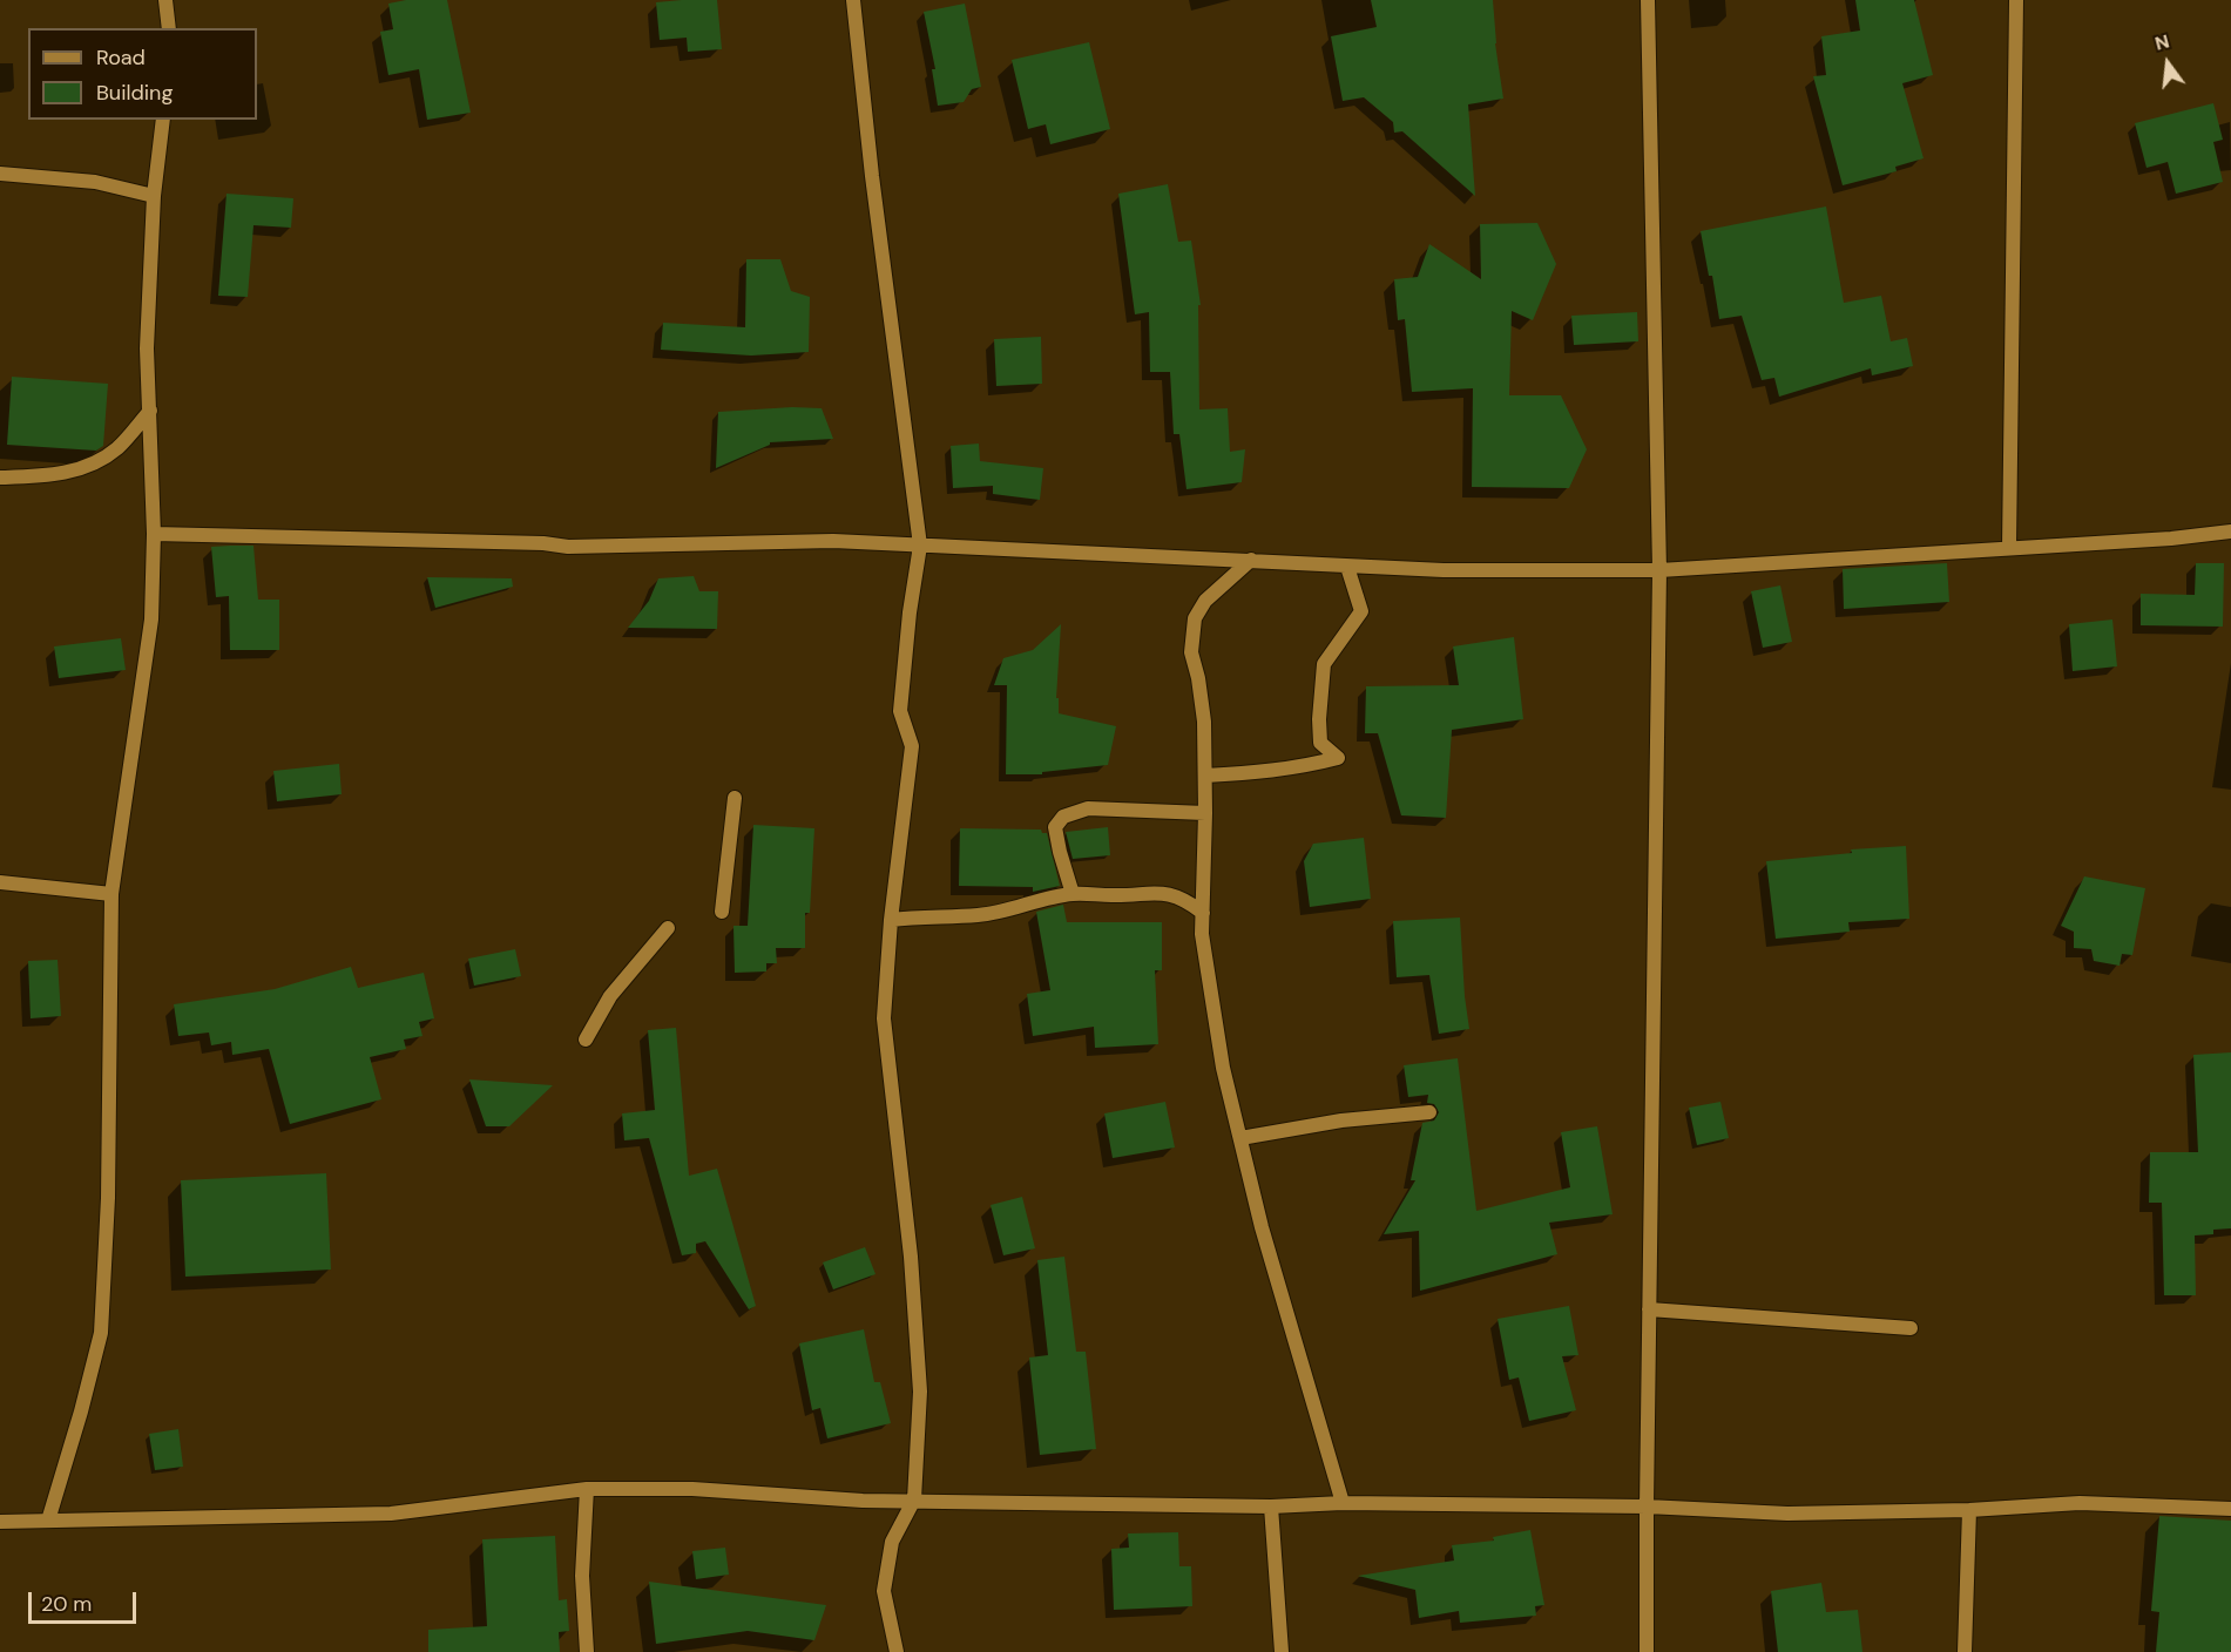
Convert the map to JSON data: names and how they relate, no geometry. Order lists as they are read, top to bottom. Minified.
{"legend":["Road","Building"],"scale_bar":"20 m","north":"top"}
